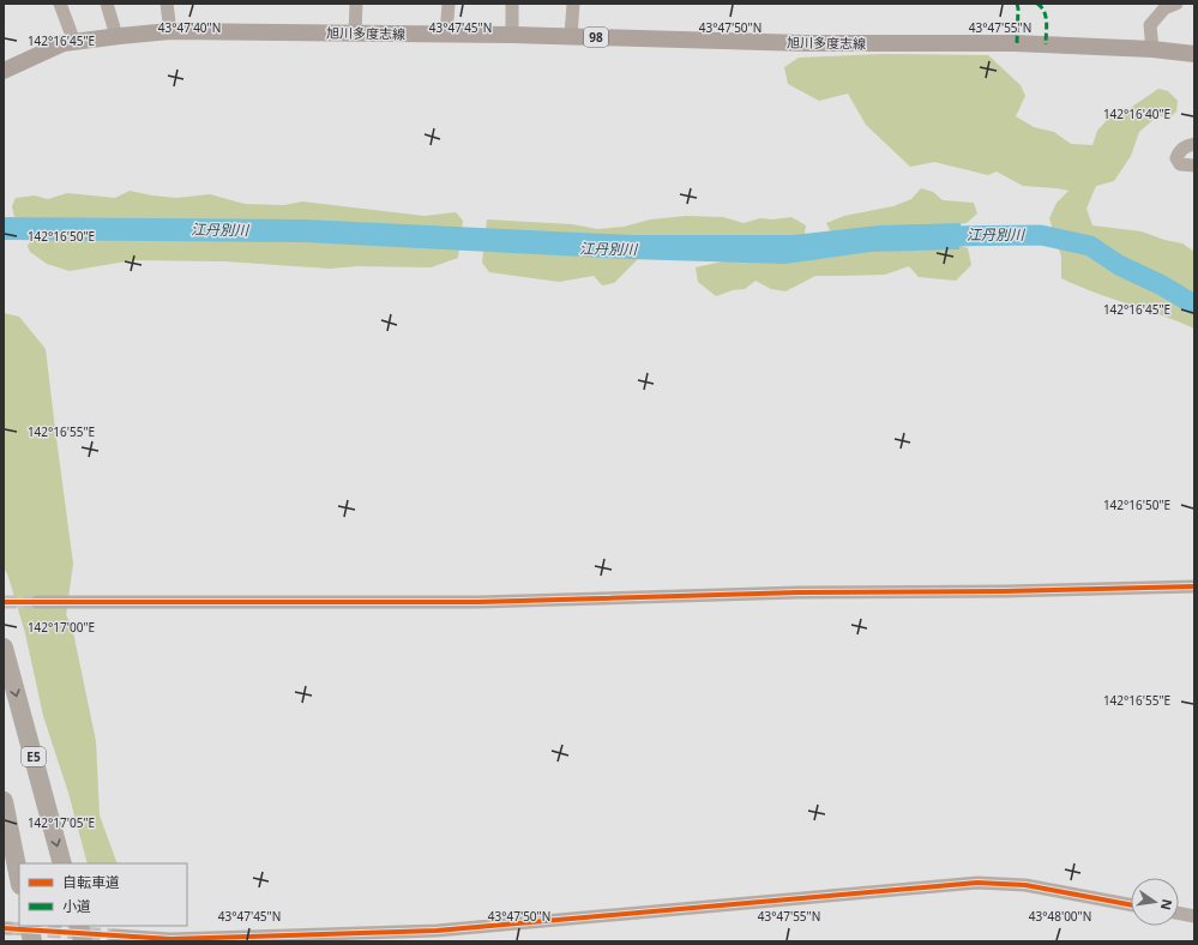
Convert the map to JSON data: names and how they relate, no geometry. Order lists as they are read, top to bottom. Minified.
{"streets":{"highway":["E5"],"main road":["旭川多度志線","98"]},"water":["江丹別川"],"legend":["自転車道","小道"],"north":"right","coordinates":["43°47'40\"N","43°47'45\"N","43°47'50\"N","43°47'55\"N","142°16'45\"E","142°16'40\"E","142°16'50\"E","142°16'55\"E","142°17'00\"E","142°17'05\"E","43°48'00\"N"]}
